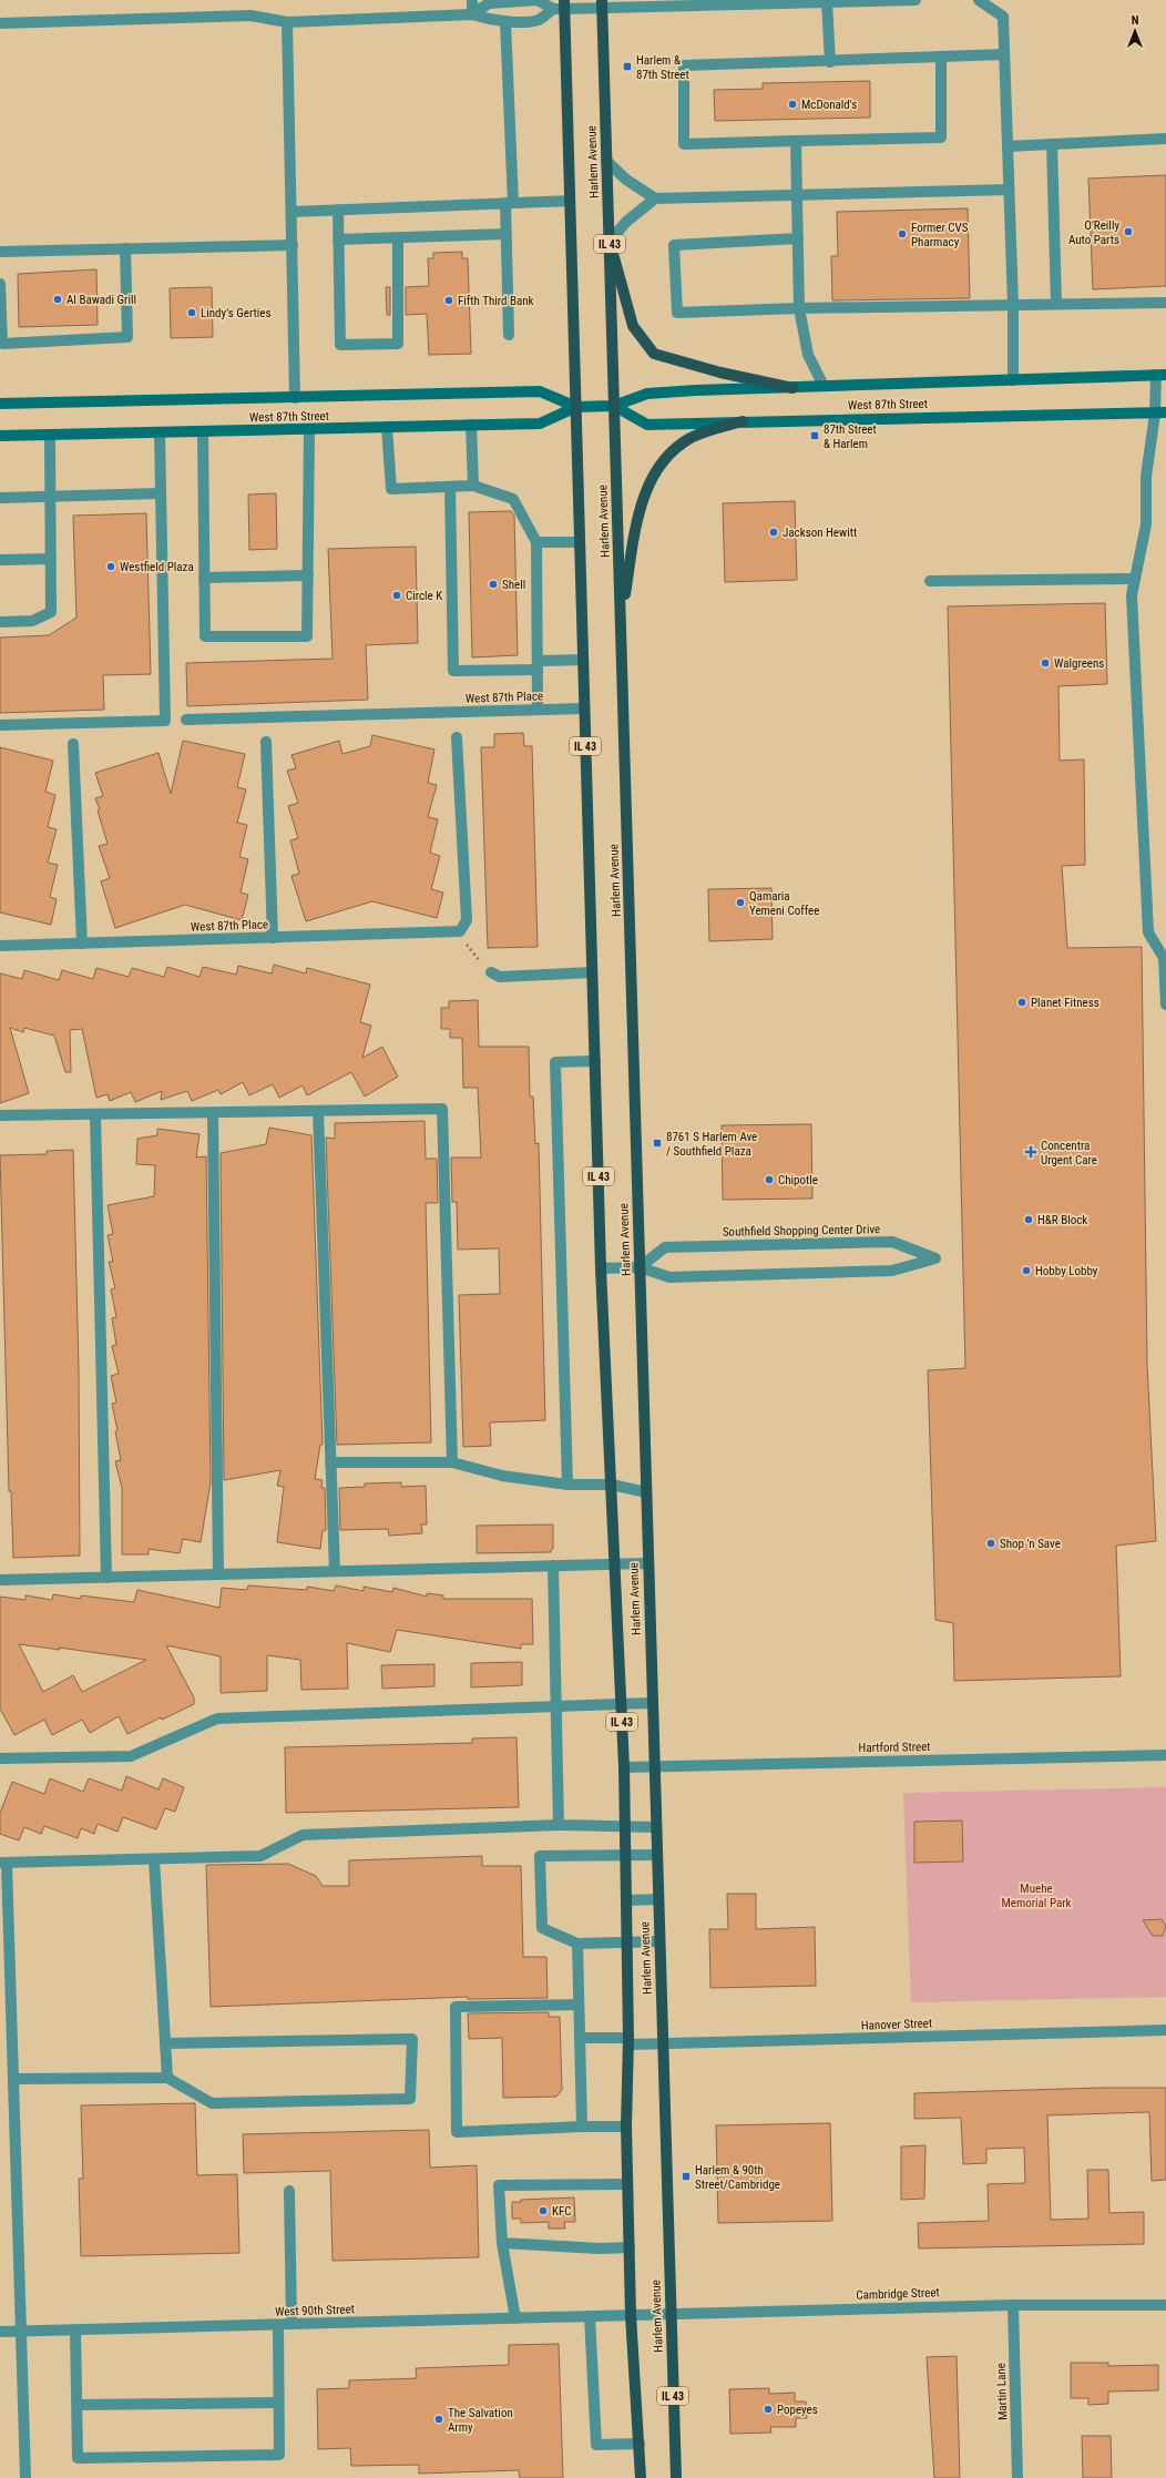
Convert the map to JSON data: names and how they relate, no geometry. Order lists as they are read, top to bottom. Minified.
{"streets":{"main road":["Harlem Avenue","IL 43","West 87th Street"],"street":["West 87th Place","Southfield Shopping Center Drive","Hartford Street","Hanover Street","Cambridge Street","West 90th Street","Martin Lane"]},"crossings":[["Harlem Avenue","West 87th Street"],["Harlem Avenue","West 87th Place"],["Harlem Avenue","Southfield Shopping Center Drive"],["Harlem Avenue","Hartford Street"],["Harlem Avenue","Hanover Street"],["Harlem Avenue","Cambridge Street"],["Harlem Avenue","West 90th Street"],["Cambridge Street","West 90th Street"],["Cambridge Street","Martin Lane"]],"parks":["Muehe Memorial Park"],"places":{"transit":["Harlem & 87th Street","87th Street & Harlem","8761 S Harlem Ave / Southfield Plaza","Harlem & 90th Street/Cambridge"],"other":["McDonald's","O'Reilly Auto Parts","Former CVS Pharmacy","Al Bawadi Grill","Fifth Third Bank","Lindy's Gerties","Jackson Hewitt","Westfield Plaza","Shell","Circle K","Walgreens","Qamaria Yemeni Coffee","Planet Fitness","Chipotle","H&R Block","Hobby Lobby","Shop 'n Save","KFC","Popeyes","The Salvation Army"],"health":["Concentra Urgent Care"]},"north":"top"}
